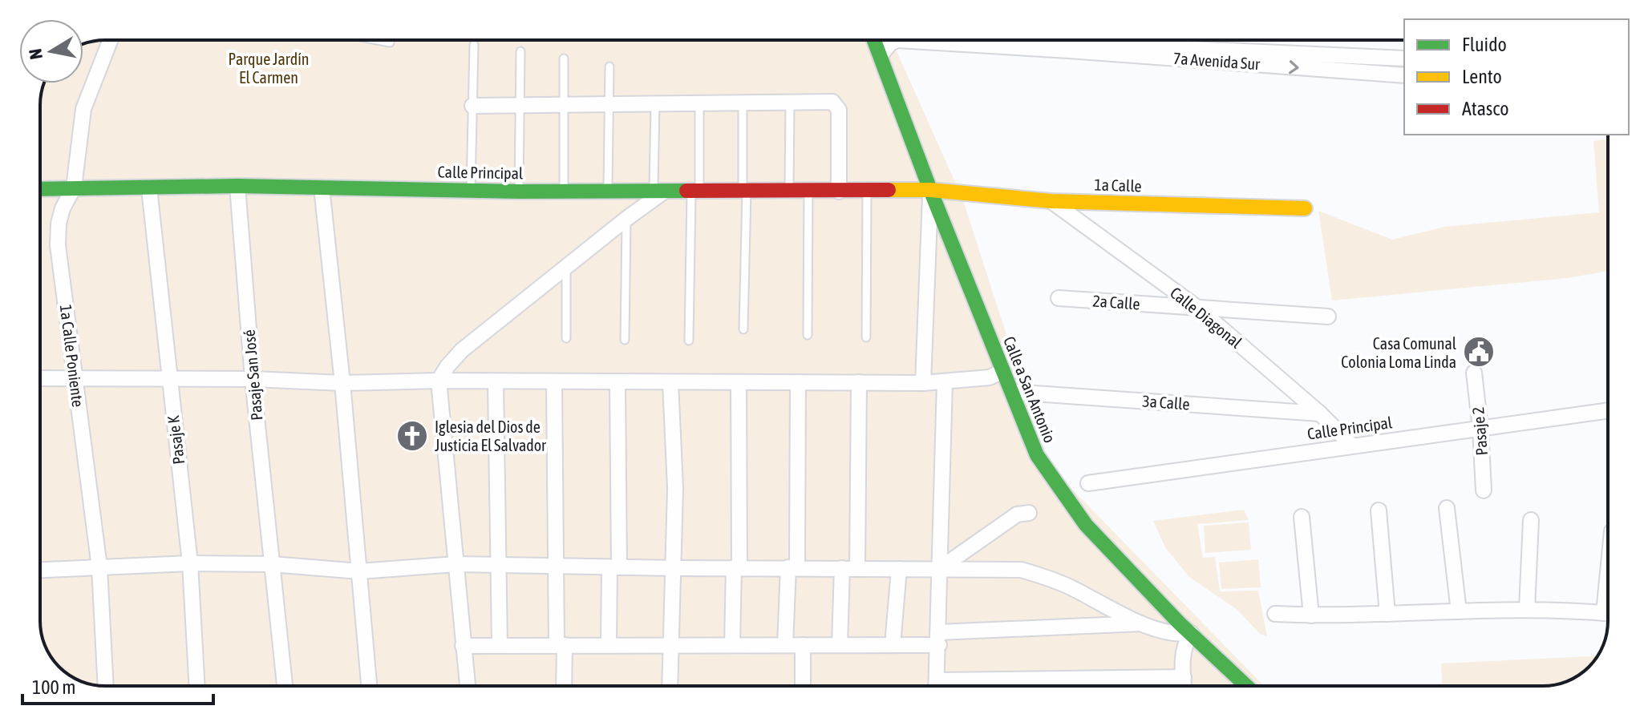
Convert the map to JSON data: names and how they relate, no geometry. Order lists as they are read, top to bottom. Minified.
{"streets":{"street":["7a Avenida Sur","Calle Principal","1a Calle","2a Calle","Calle Diagonal","1a Calle Poniente","Pasaje San José","Calle a San Antonio","3a Calle","Pasaje 2","Pasaje K"]},"crossings":[["7a Avenida Sur","Calle a San Antonio"],["Calle Principal","1a Calle"],["Calle Principal","Calle Diagonal"],["Calle Principal","1a Calle Poniente"],["Calle Principal","Pasaje San José"],["Calle Principal","Calle a San Antonio"],["Calle Principal","Pasaje 2"],["Calle Principal","Pasaje K"],["1a Calle","Calle Diagonal"],["1a Calle","Calle a San Antonio"],["2a Calle","Calle Diagonal"],["Calle Diagonal","3a Calle"],["Calle a San Antonio","3a Calle"]],"parks":["Parque Jardín El Carmen"],"places":{"public building":["Casa Comunal Colonia Loma Linda"],"church":["Iglesia del Dios de Justicia El Salvador"]},"legend":["Fluido","Lento","Atasco"],"scale_bar":"100 m","north":"left"}
